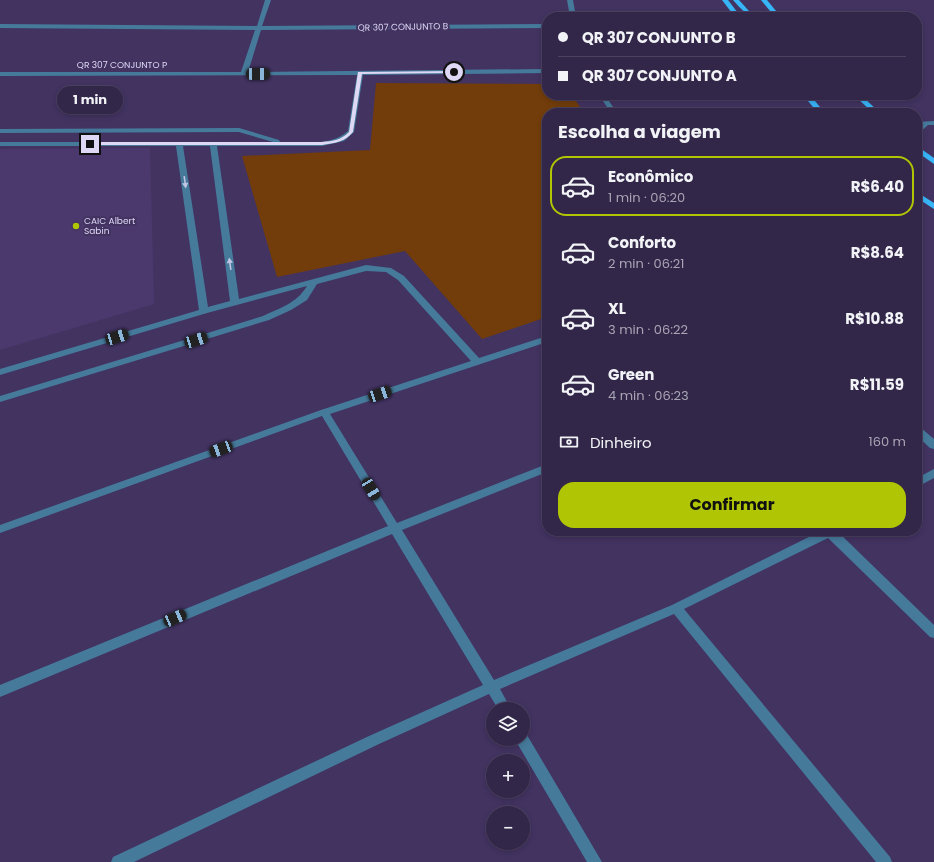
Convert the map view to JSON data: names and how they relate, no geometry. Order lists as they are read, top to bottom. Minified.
{"streets":{"street":["QR 307 CONJUNTO B","QR 307 CONJUNTO P"]},"places":["CAIC Albert Sabin"],"page":{"banner":["QR 307 CONJUNTO B","QR 307 CONJUNTO A"],"bubble":"1 min","heading":"Escolha a viagem","list":[{"name":"Econômico","note":"1 min · 06:20","value":"R$6.40"},{"name":"Conforto","note":"2 min · 06:21","value":"R$8.64"},{"name":"XL","note":"3 min · 06:22","value":"R$10.88"},{"name":"Green","note":"4 min · 06:23","value":"R$11.59"}],"pay":["Dinheiro","160 m"],"buttons":"Confirmar","map_buttons":["+","−"]}}
